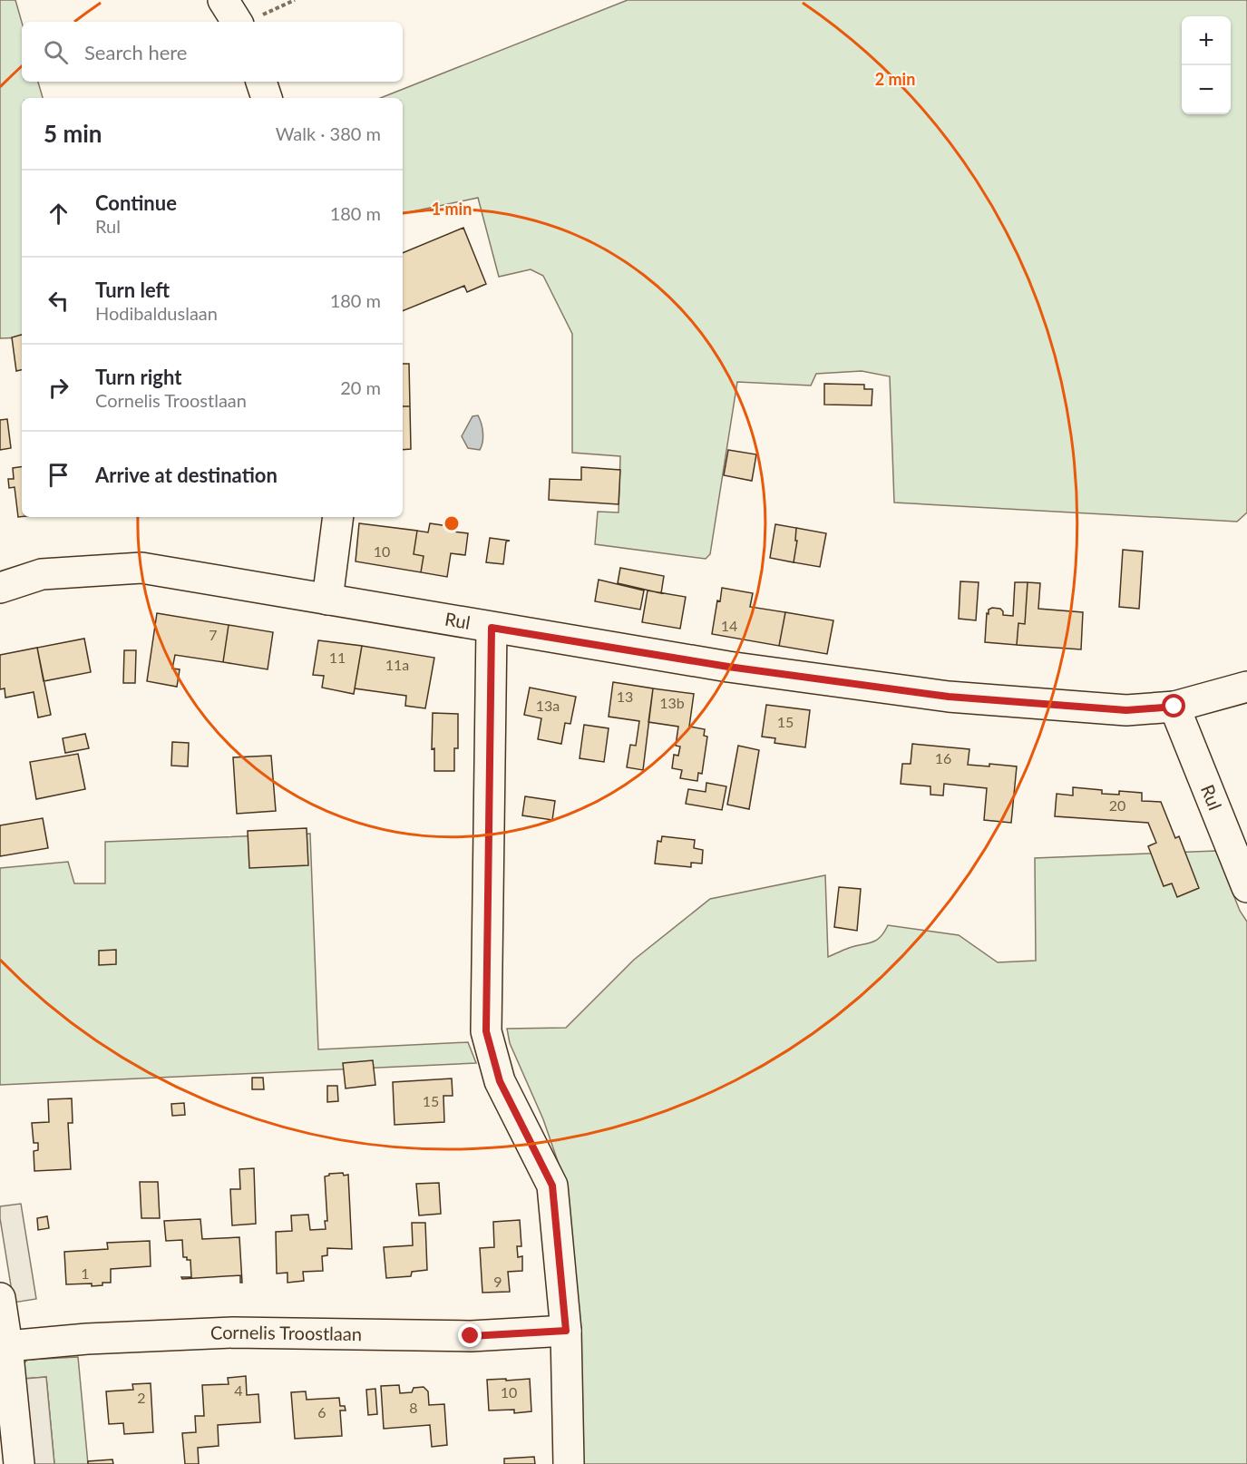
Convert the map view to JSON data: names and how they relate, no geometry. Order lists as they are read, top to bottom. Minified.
{"streets":{"street":["Rul","Cornelis Troostlaan"]},"house_numbers":["10","14","7","11","11a","13","13b","13a","15","16","20","15","1","9","4","10","2","8","6"],"page":{"map_buttons":["+","−"],"search":"Search here","heading":["5 min","Walk · 380 m"],"list":[["Continue","Rul","180 m"],["Turn left","Hodibalduslaan","180 m"],["Turn right","Cornelis Troostlaan","20 m"],"Arrive at destination"]},"rings":["2 min","1 min"]}
